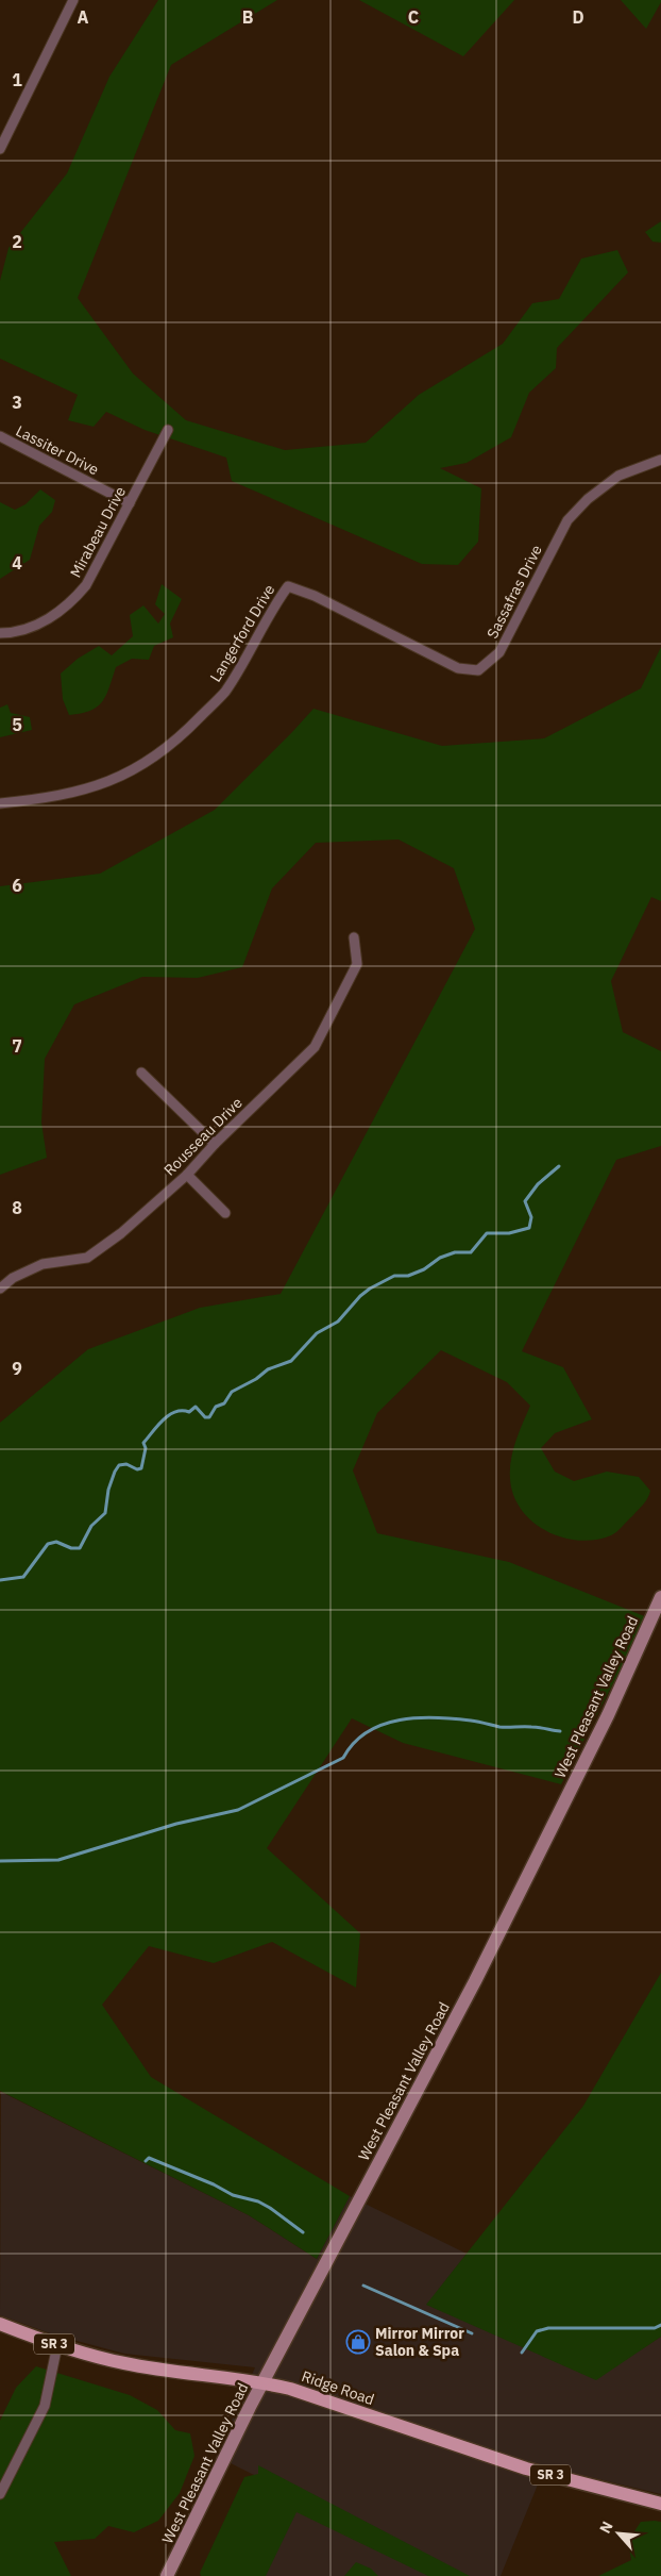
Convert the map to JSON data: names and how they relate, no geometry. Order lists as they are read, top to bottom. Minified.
{"streets":{"main road":["West Pleasant Valley Road","SR 3","Ridge Road"],"street":["Lassiter Drive","Mirabeau Drive","Sassafras Drive","Langerford Drive","Rousseau Drive"]},"crossings":[["Lassiter Drive","Mirabeau Drive"],["Sassafras Drive","Langerford Drive"],["West Pleasant Valley Road","Ridge Road"]],"places":{"shop":["Mirror Mirror Salon & Spa"]},"north":"top left","grid":{"columns":["A","B","C","D"],"rows":["1","2","3","4","5","6","7","8","9"]}}
